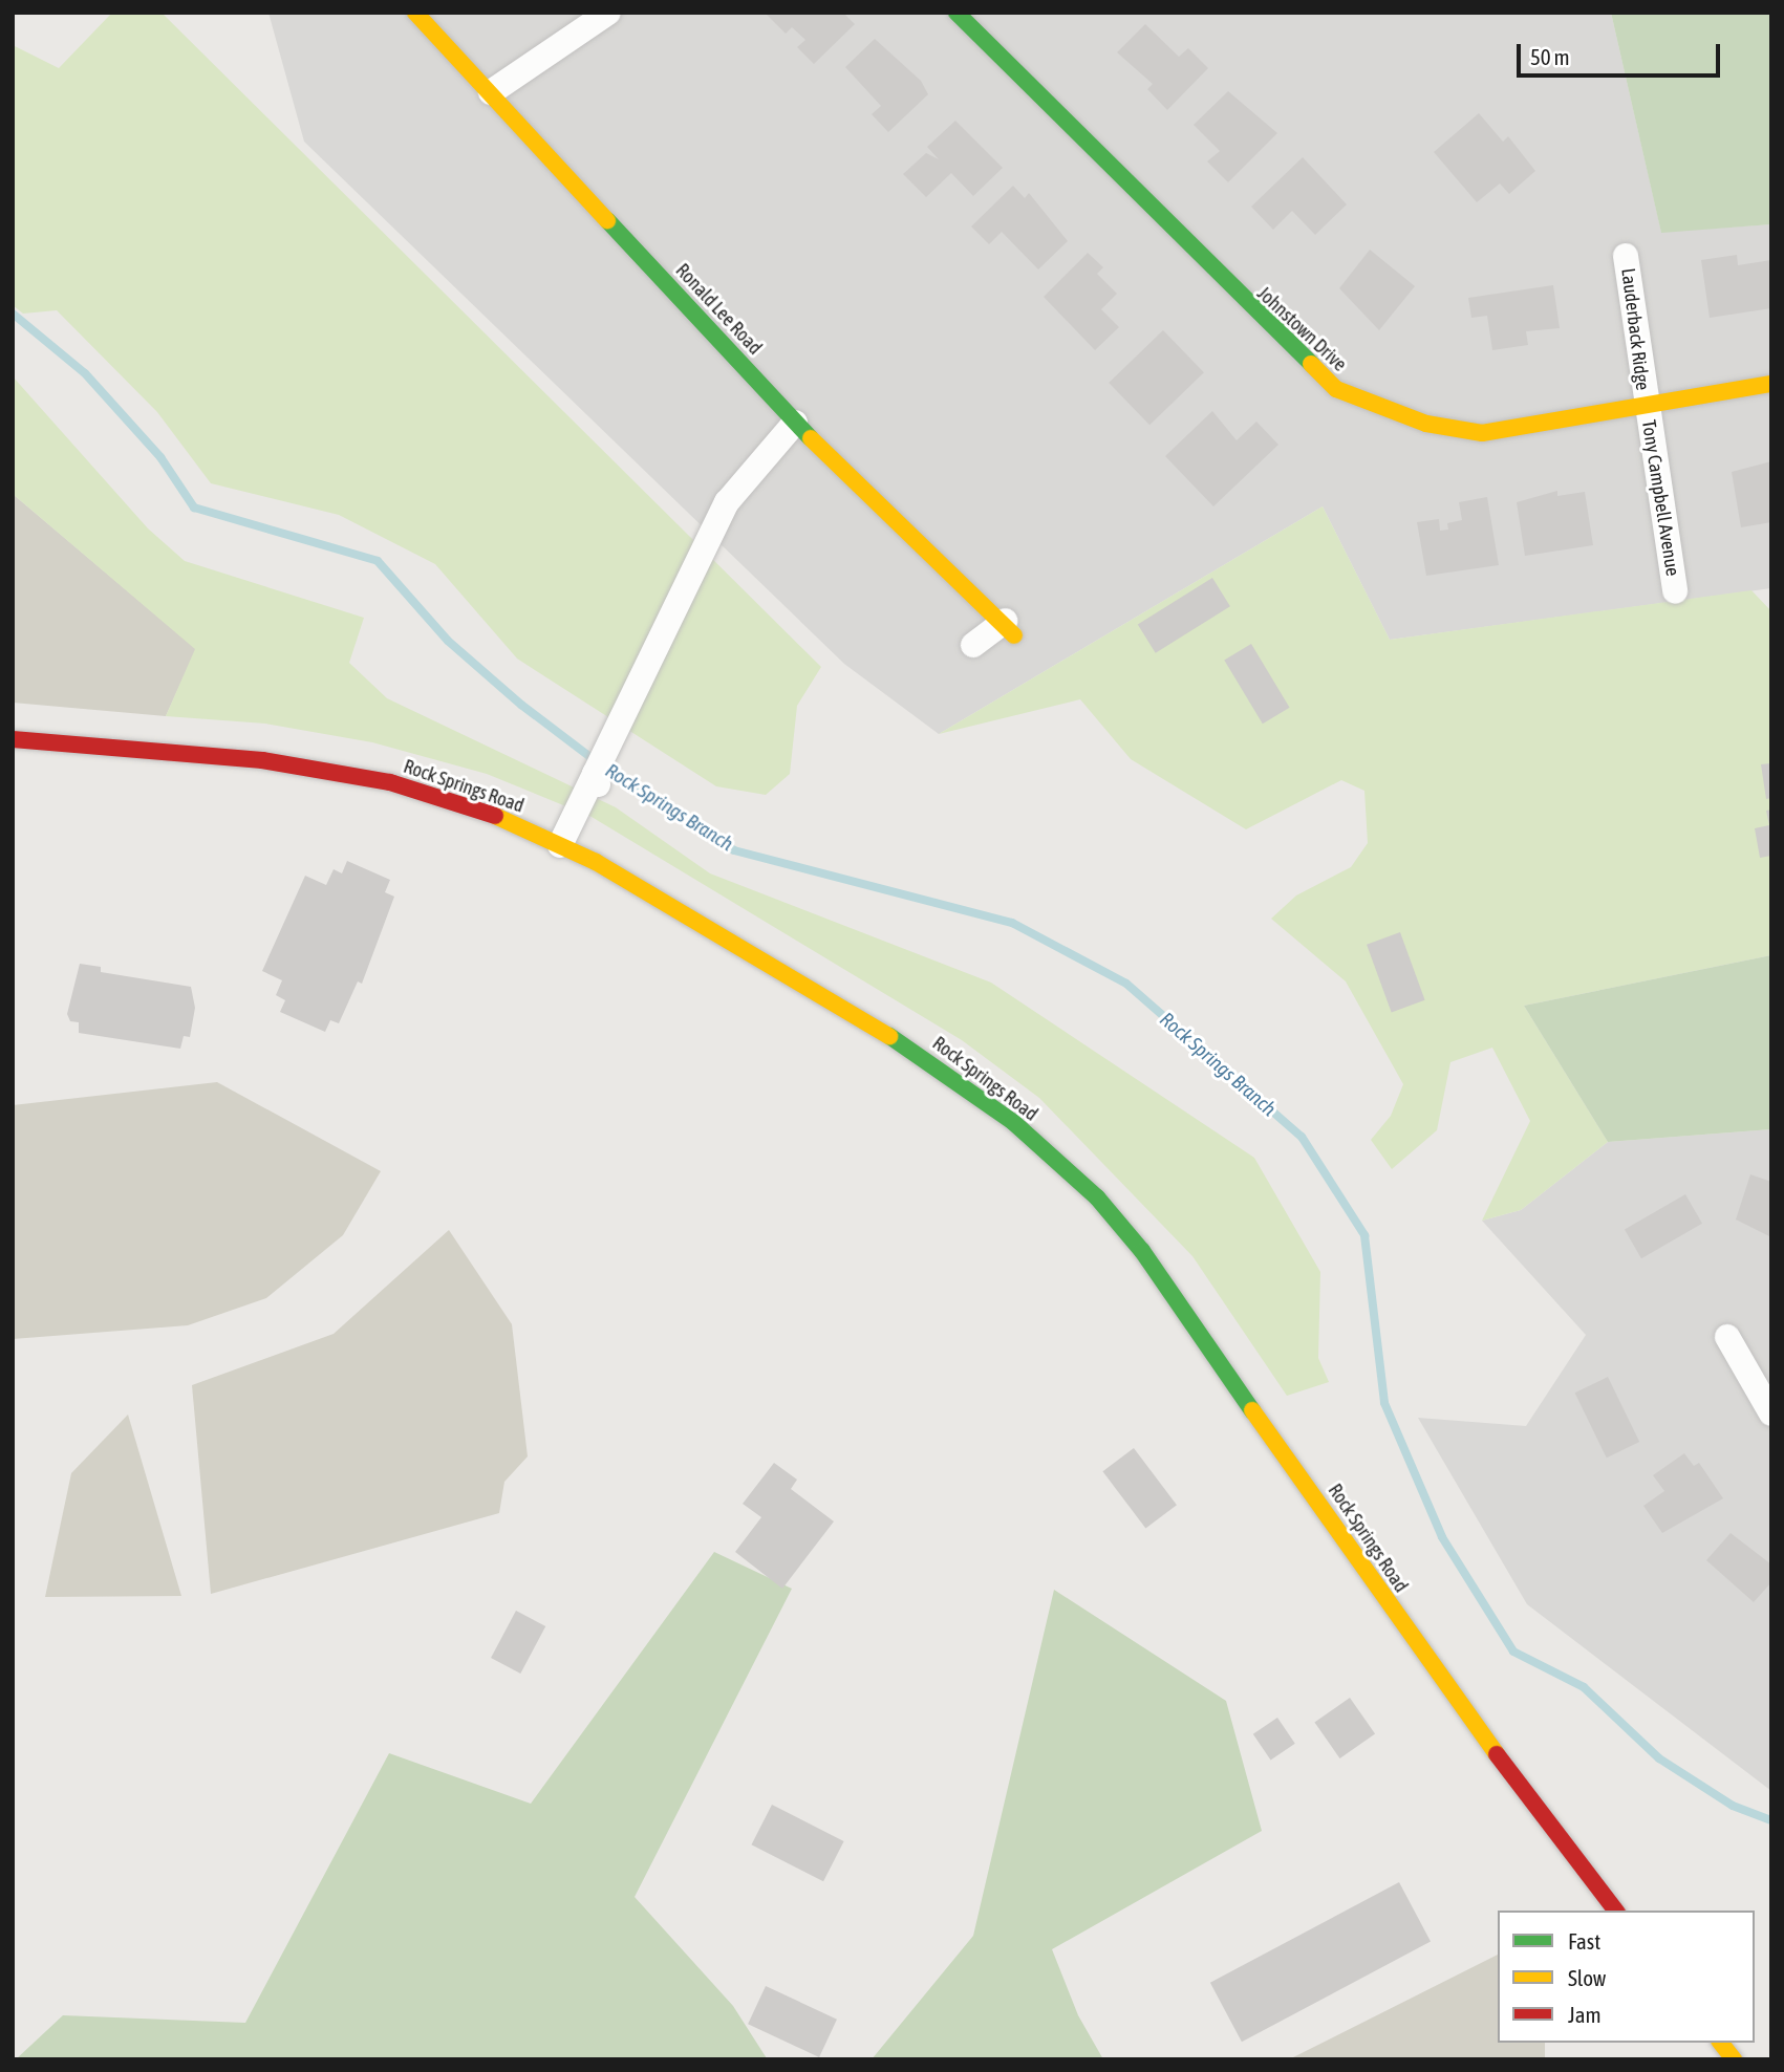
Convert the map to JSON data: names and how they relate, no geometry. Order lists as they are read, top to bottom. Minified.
{"streets":{"street":["Ronald Lee Road","Johnstown Drive","Lauderback Ridge","Tony Campbell Avenue","Rock Springs Road"]},"crossings":[["Johnstown Drive","Lauderback Ridge"],["Johnstown Drive","Tony Campbell Avenue"],["Lauderback Ridge","Tony Campbell Avenue"]],"water":["Rock Springs Branch"],"legend":["Fast","Slow","Jam"],"scale_bar":"50 m"}
